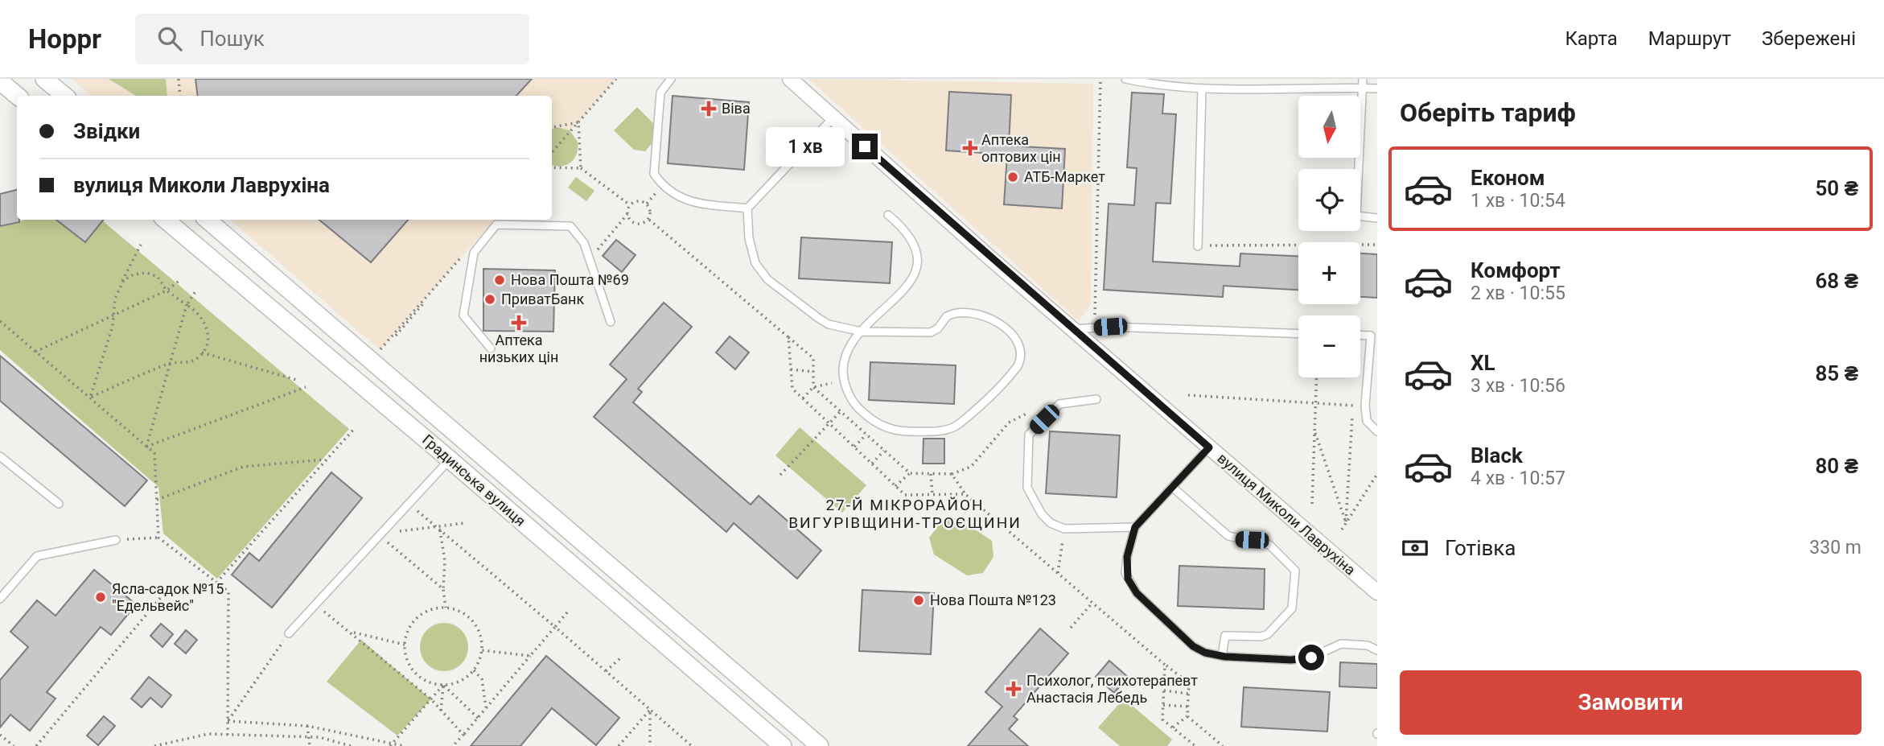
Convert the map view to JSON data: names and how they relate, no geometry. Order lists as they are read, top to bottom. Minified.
{"streets":{"street":["Градинська вулиця","вулиця Миколи Лаврухіна"]},"districts":["27-Й МІКРОРАЙОН ВИГУРІВЩИНИ-ТРОЄЩИНИ"],"places":{"health":["Віва","Аптека оптових цін","Аптека низьких цін","Психолог, психотерапевт Анастасія Лебедь"],"other":["АТБ-Маркет","Нова Пошта №69","ПриватБанк","Ясла-садок №15 \"Едельвейс\"","Нова Пошта №123"]},"north":"bottom","page":{"header":"Hoppr","search":"Пошук","nav":["Карта","Маршрут","Збережені"],"heading":"Оберіть тариф","map_buttons":["+","−"],"banner":["Звідки","вулиця Миколи Лаврухіна"],"bubble":"1 хв","list":[{"name":"Економ","note":"1 хв · 10:54","value":"50 ₴"},{"name":"Комфорт","note":"2 хв · 10:55","value":"68 ₴"},{"name":"XL","note":"3 хв · 10:56","value":"85 ₴"},{"name":"Black","note":"4 хв · 10:57","value":"80 ₴"}],"pay":["Готівка","330 m"],"buttons":"Замовити"}}
